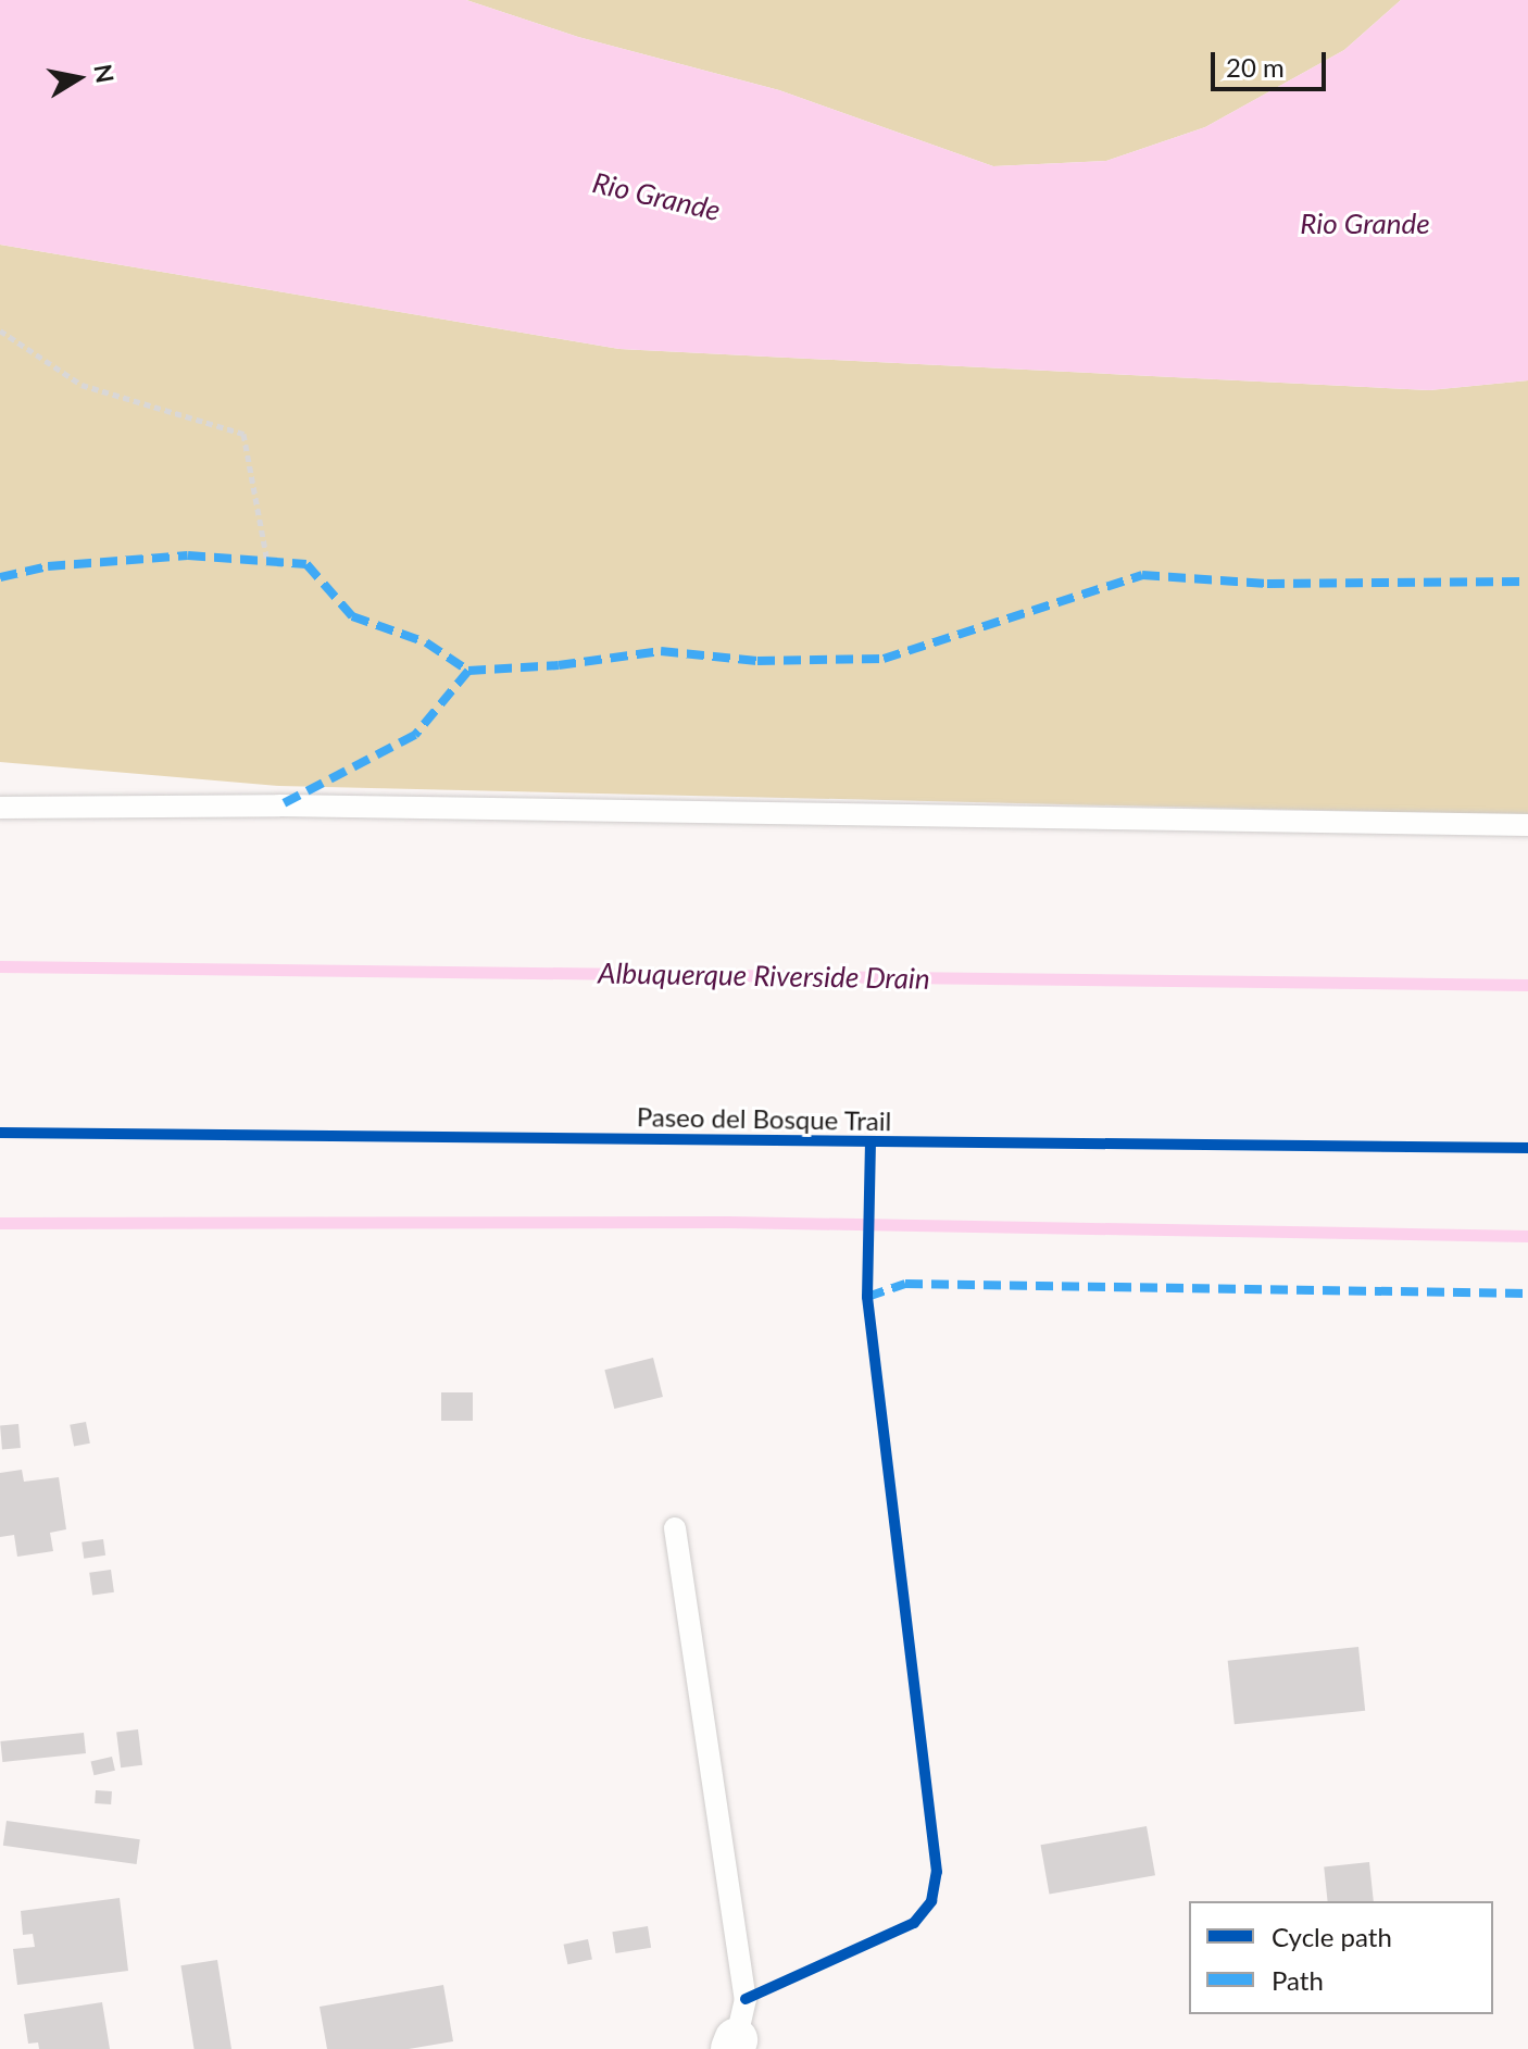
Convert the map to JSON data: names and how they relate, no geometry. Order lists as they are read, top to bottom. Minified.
{"streets":{"cycle path":["Paseo del Bosque Trail"]},"water":["Rio Grande","Albuquerque Riverside Drain"],"legend":["Cycle path","Path"],"scale_bar":"20 m","north":"right"}
